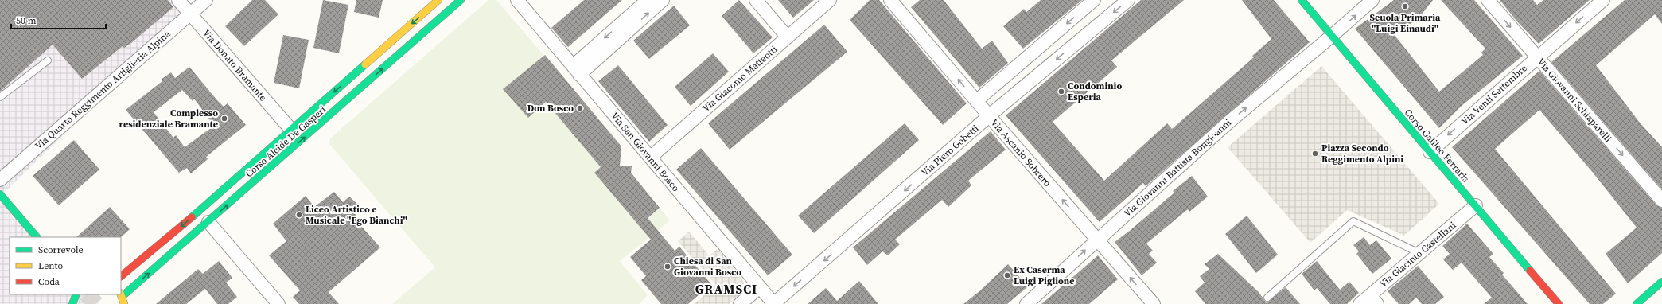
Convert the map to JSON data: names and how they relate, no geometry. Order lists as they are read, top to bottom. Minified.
{"streets":{"main road":["Corso Alcide De Gasperi","Corso Galileo Ferraris"],"street":["Via Donato Bramante","Via Giacomo Matteotti","Via Quarto Reggimento Artiglieria Alpina","Via Venti Settembre","Via Giovanni Schiaparelli","Via Piero Gobetti","Via San Giovanni Bosco","Via Ascanio Sobrero","Via Giovanni Battista Bongioanni","Via Giacinto Castellani"]},"crossings":[["Via Donato Bramante","Via Quarto Reggimento Artiglieria Alpina"],["Via Donato Bramante","Corso Alcide De Gasperi"],["Via Giacomo Matteotti","Via San Giovanni Bosco"],["Via Venti Settembre","Via Giovanni Schiaparelli"],["Via Venti Settembre","Corso Galileo Ferraris"],["Corso Galileo Ferraris","Via Giovanni Battista Bongioanni"],["Corso Galileo Ferraris","Via Giacinto Castellani"],["Via Piero Gobetti","Via San Giovanni Bosco"],["Via Piero Gobetti","Via Ascanio Sobrero"],["Via Ascanio Sobrero","Via Giovanni Battista Bongioanni"]],"one_way":["Via Venti Settembre","Via Giovanni Schiaparelli","Via Ascanio Sobrero","Via Giovanni Battista Bongioanni"],"districts":["GRAMSCI"],"places":["Scuola Primaria \"Luigi Einaudi\"","Condominio Esperia","Don Bosco","Complesso residenziale Bramante","Piazza Secondo Reggimento Alpini","Liceo Artistico e Musicale \"Ego Bianchi\"","Chiesa di San Giovanni Bosco","Ex Caserma Luigi Piglione"],"legend":["Scorrevole","Lento","Coda"],"scale_bar":"50 m"}
